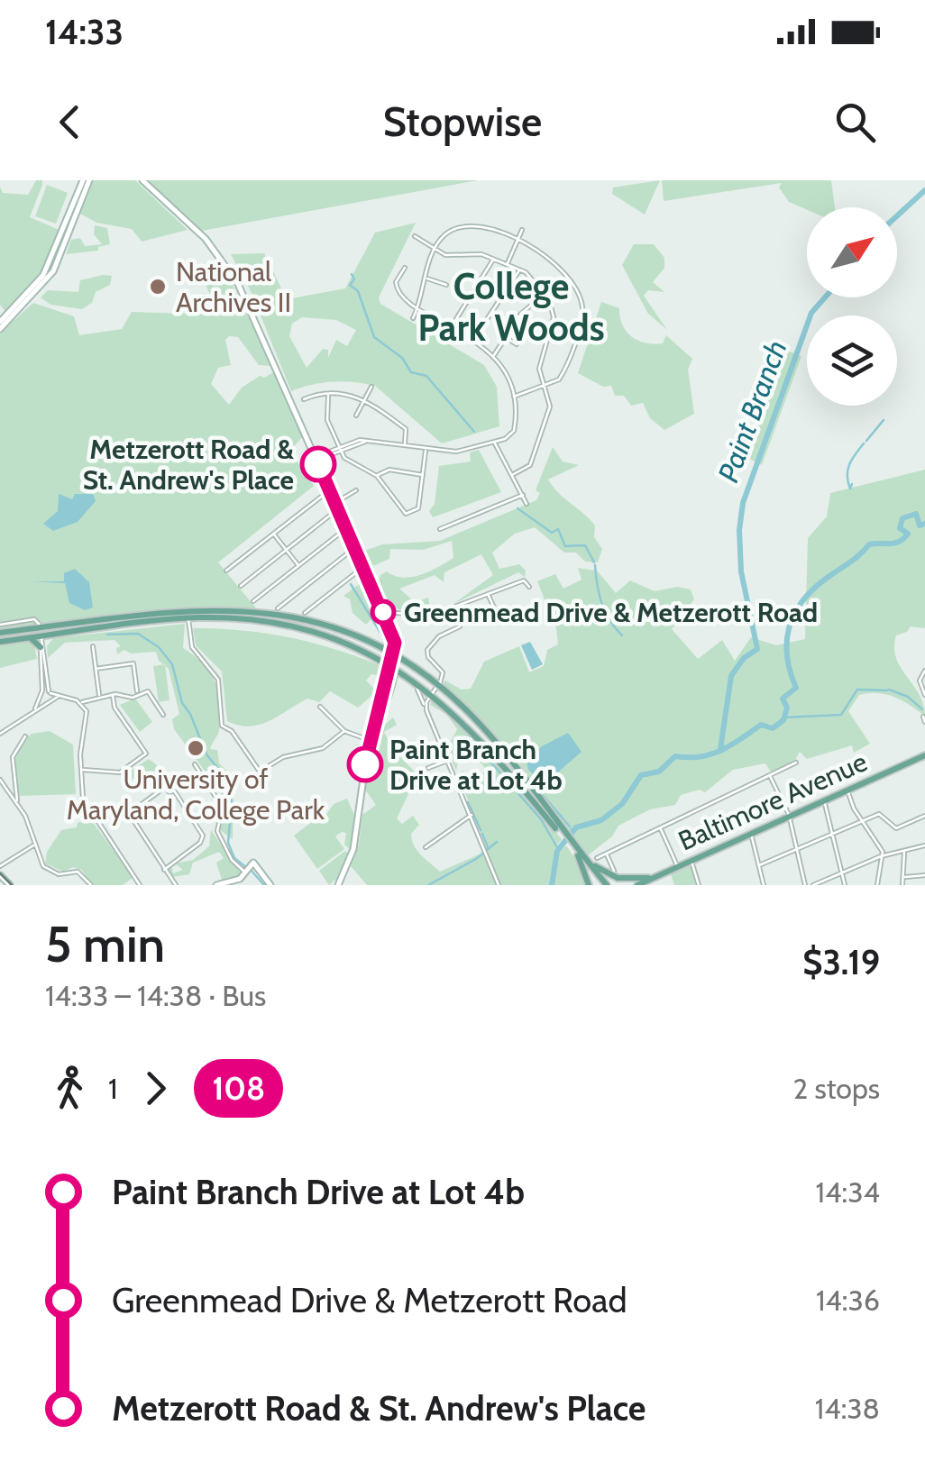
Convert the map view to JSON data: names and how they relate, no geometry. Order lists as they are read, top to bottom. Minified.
{"streets":{"main road":["Baltimore Avenue"]},"districts":["College Park Woods"],"water":["Paint Branch"],"places":["National Archives II","Metzerott Road & St. Andrew's Place","Greenmead Drive & Metzerott Road","University of Maryland, College Park","Paint Branch Drive at Lot 4b"],"lines":["bus line 108"],"north":"top right","page":{"status":"14:33","header":"Stopwise","heading":["5 min","14:33 – 14:38 · Bus","$3.19"],"legs":["1","108","2 stops"],"list":[{"name":"Paint Branch Drive at Lot 4b","value":"14:34"},{"name":"Greenmead Drive & Metzerott Road","value":"14:36"},{"name":"Metzerott Road & St. Andrew's Place","value":"14:38"}]}}
